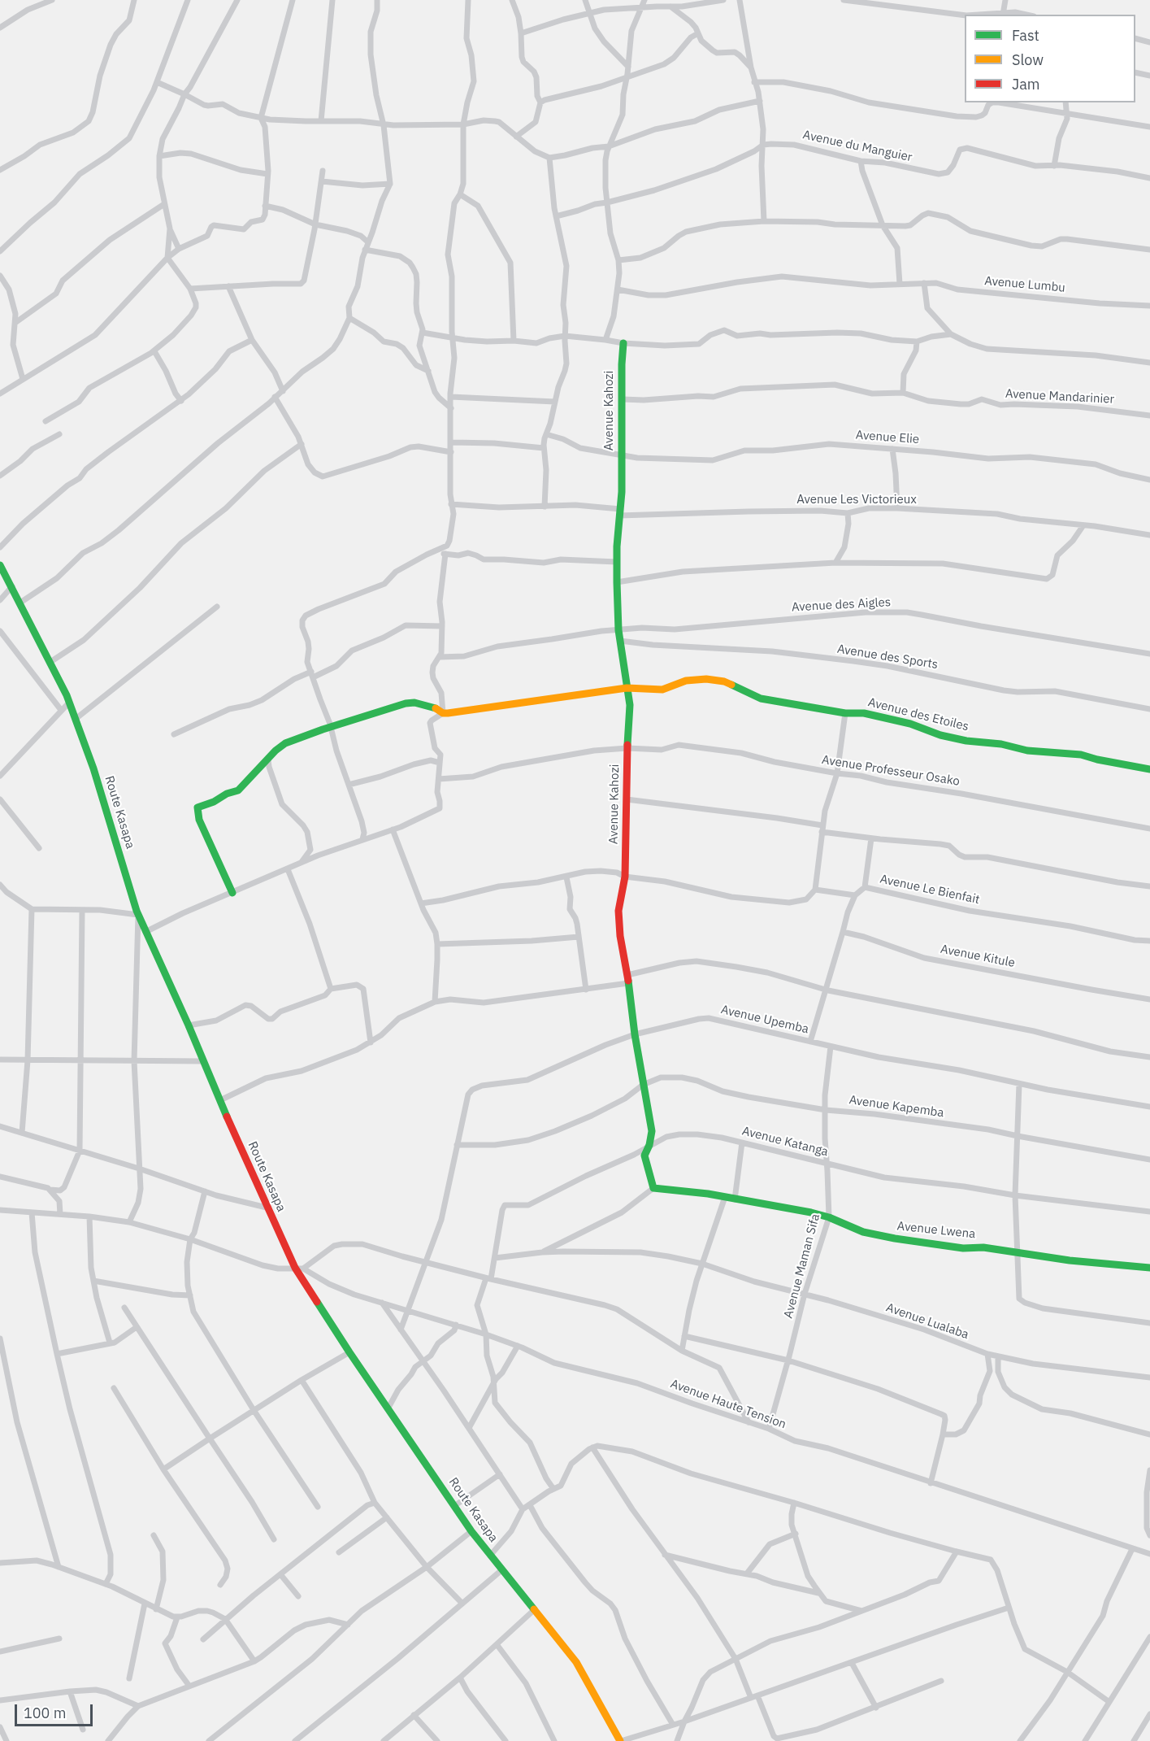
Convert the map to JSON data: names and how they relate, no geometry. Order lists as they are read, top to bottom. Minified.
{"streets":{"street":["Avenue du Manguier","Avenue Lumbu","Avenue Mandarinier","Avenue Kahozi","Avenue Elie","Avenue Les Victorieux","Avenue des Aigles","Avenue des Sports","Avenue des Etoiles","Avenue Professeur Osako","Route Kasapa","Avenue Le Bienfait","Avenue Kitule","Avenue Upemba","Avenue Kapemba","Avenue Katanga","Avenue Lwena","Avenue Maman Sifa","Avenue Lualaba","Avenue Haute Tension"]},"crossings":[["Avenue Mandarinier","Avenue Kahozi"],["Avenue Kahozi","Avenue Elie"],["Avenue Kahozi","Avenue Les Victorieux"],["Avenue Kahozi","Avenue des Aigles"],["Avenue Kahozi","Avenue des Sports"],["Avenue Kahozi","Avenue des Etoiles"],["Avenue Kahozi","Avenue Professeur Osako"],["Avenue Kahozi","Avenue Upemba"],["Avenue Kahozi","Avenue Kapemba"],["Avenue Kahozi","Avenue Katanga"],["Route Kasapa","Avenue Haute Tension"],["Avenue Upemba","Avenue Kapemba"],["Avenue Upemba","Avenue Maman Sifa"],["Avenue Upemba","Avenue Haute Tension"],["Avenue Kapemba","Avenue Maman Sifa"],["Avenue Katanga","Avenue Maman Sifa"],["Avenue Katanga","Avenue Haute Tension"],["Avenue Lwena","Avenue Maman Sifa"],["Avenue Maman Sifa","Avenue Lualaba"],["Avenue Maman Sifa","Avenue Haute Tension"]],"legend":["Fast","Slow","Jam"],"scale_bar":"100 m"}
